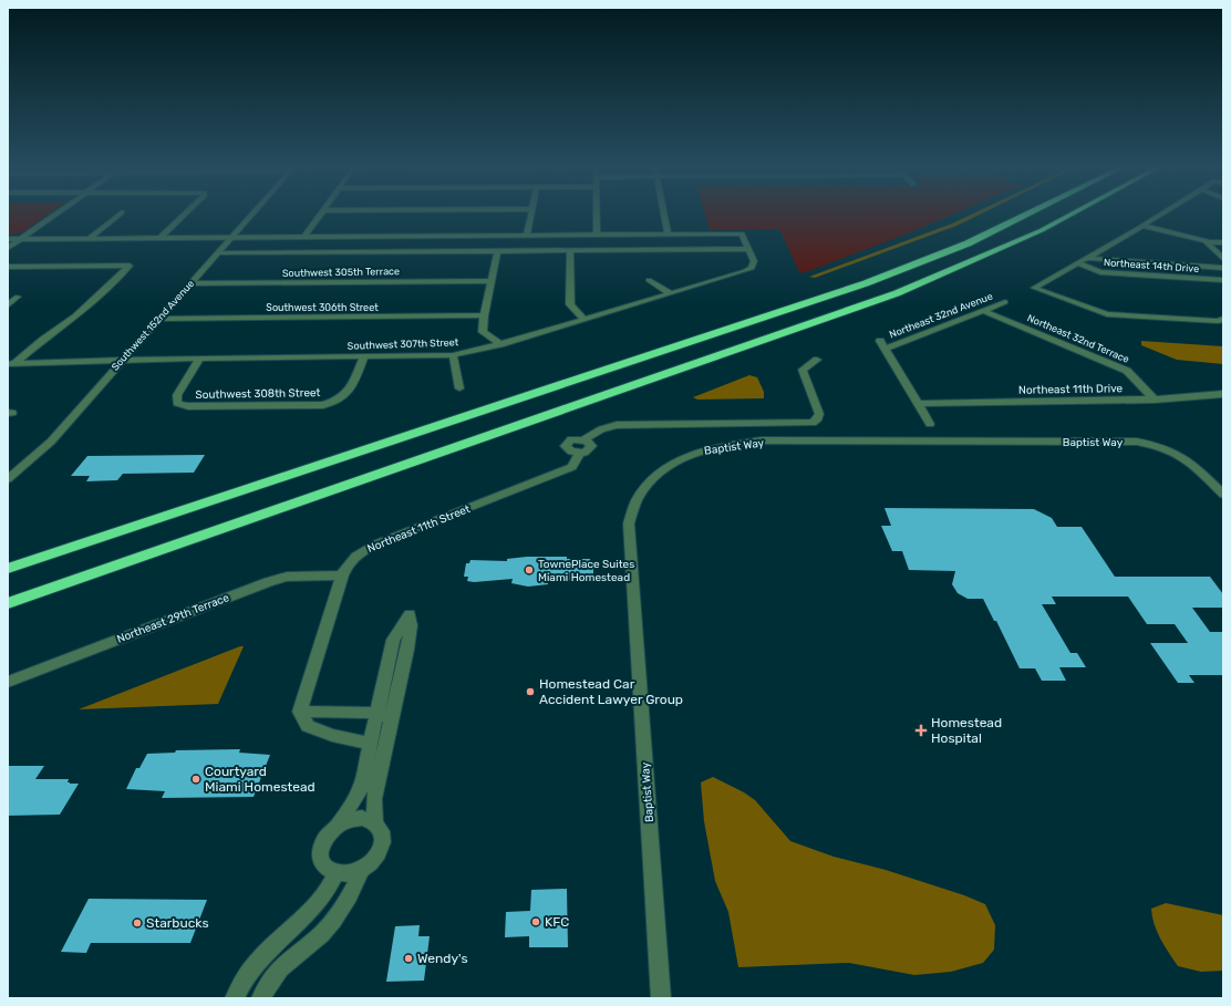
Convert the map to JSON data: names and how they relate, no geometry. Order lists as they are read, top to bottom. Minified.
{"streets":{"street":["Northeast 14th Drive","Southwest 305th Terrace","Southwest 306th Street","Northeast 32nd Avenue","Southwest 152nd Avenue","Northeast 32nd Terrace","Southwest 307th Street","Northeast 11th Drive","Southwest 308th Street","Baptist Way","Northeast 11th Street","Northeast 29th Terrace"]},"crossings":[["Southwest 305th Terrace","Southwest 152nd Avenue"],["Southwest 306th Street","Southwest 152nd Avenue"],["Northeast 32nd Avenue","Northeast 32nd Terrace"],["Northeast 32nd Avenue","Northeast 11th Drive"],["Southwest 152nd Avenue","Southwest 307th Street"],["Northeast 32nd Terrace","Northeast 11th Drive"],["Southwest 307th Street","Southwest 308th Street"],["Northeast 11th Street","Northeast 29th Terrace"]],"places":{"other":["TownePlace Suites Miami Homestead","Homestead Car Accident Lawyer Group","Courtyard Miami Homestead","KFC","Starbucks","Wendy's"],"health":["Homestead Hospital"]}}
